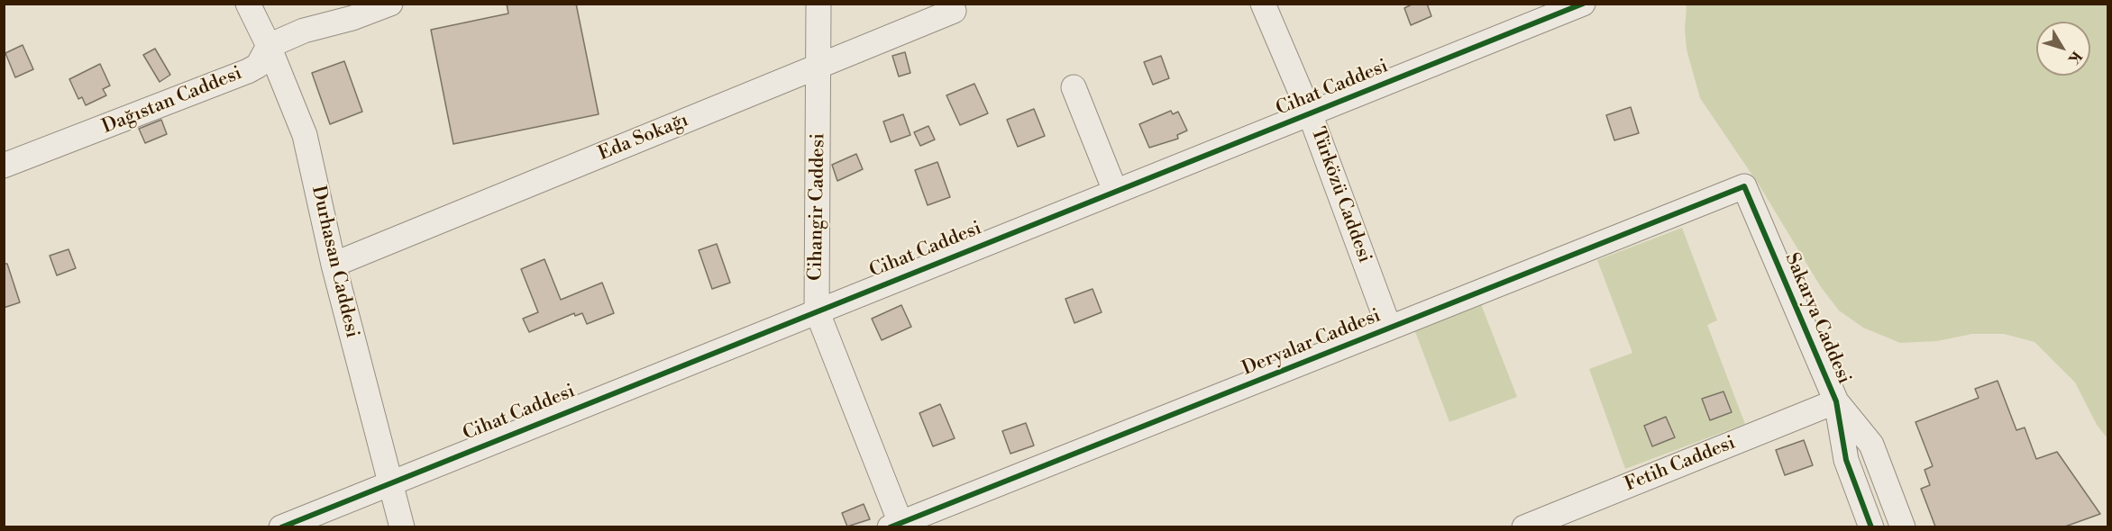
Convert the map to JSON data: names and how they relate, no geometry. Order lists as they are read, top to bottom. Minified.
{"streets":{"street":["Cihat Caddesi","Dağıstan Caddesi","Eda Sokağı","Türközü Caddesi","Cihangir Caddesi","Durhasan Caddesi","Sakarya Caddesi","Deryalar Caddesi","Fetih Caddesi"]},"crossings":[["Cihat Caddesi","Türközü Caddesi"],["Cihat Caddesi","Cihangir Caddesi"],["Cihat Caddesi","Durhasan Caddesi"],["Dağıstan Caddesi","Durhasan Caddesi"],["Eda Sokağı","Cihangir Caddesi"],["Eda Sokağı","Durhasan Caddesi"],["Türközü Caddesi","Deryalar Caddesi"],["Cihangir Caddesi","Deryalar Caddesi"],["Sakarya Caddesi","Deryalar Caddesi"],["Sakarya Caddesi","Fetih Caddesi"]],"north":"bottom right"}
